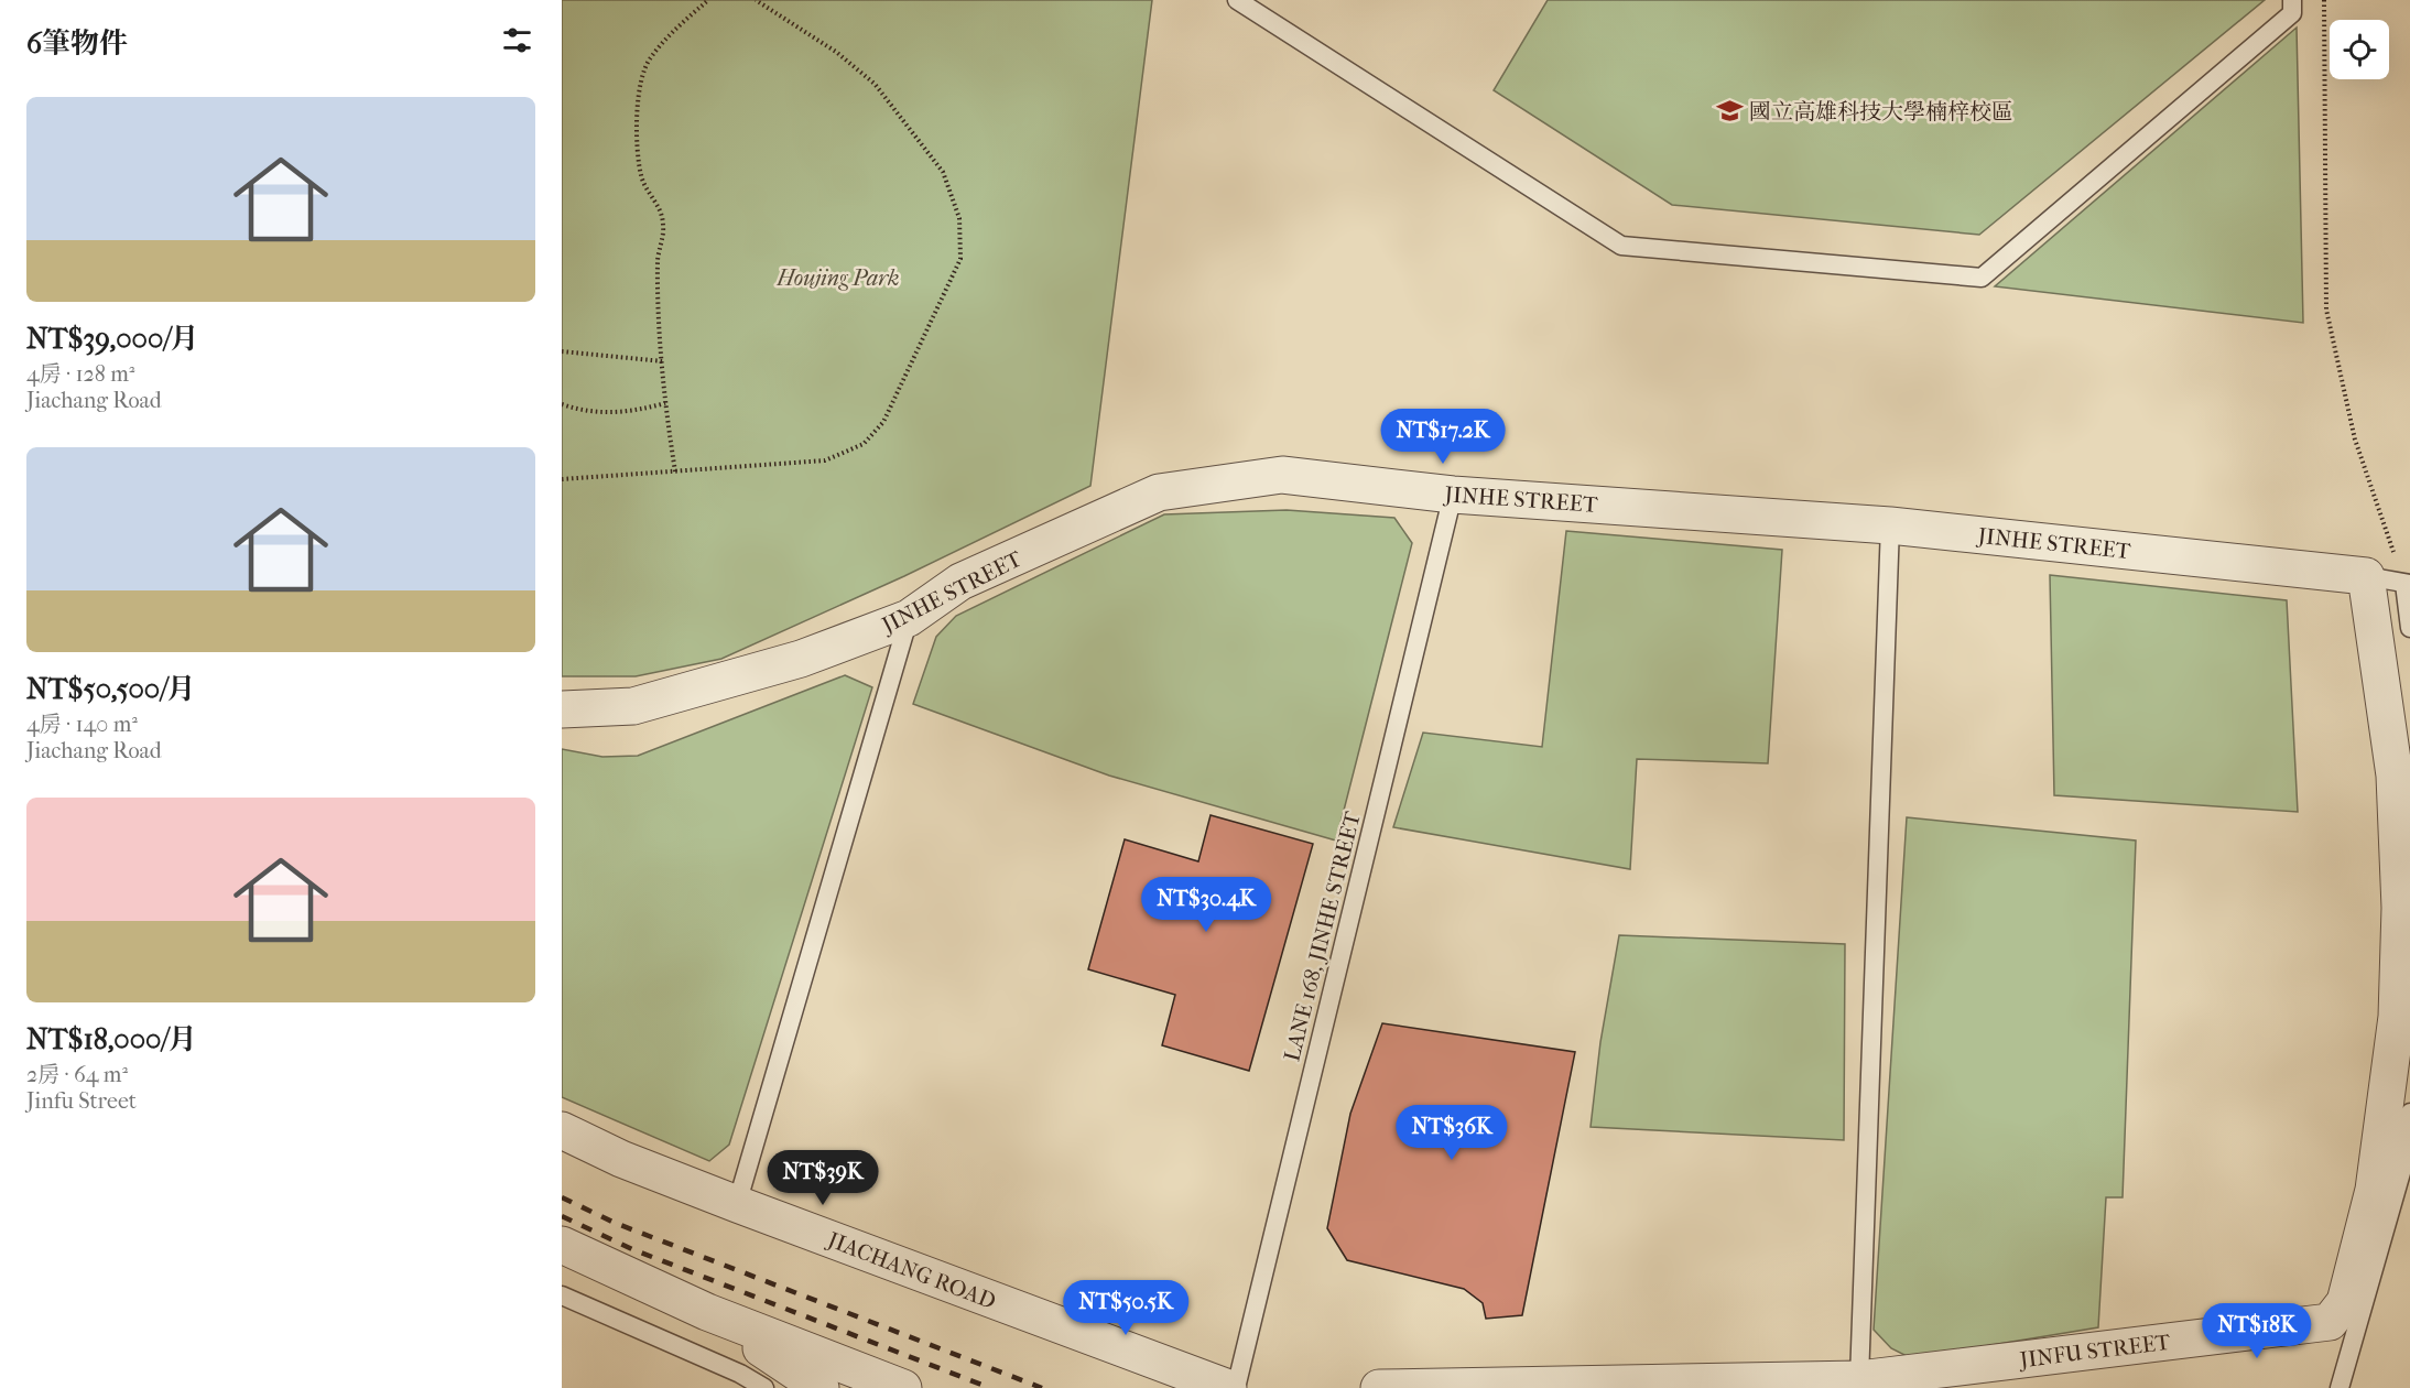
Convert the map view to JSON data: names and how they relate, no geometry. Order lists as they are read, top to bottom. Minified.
{"streets":{"street":["JINHE STREET","JIACHANG ROAD","JINFU STREET"],"lane":["LANE 168, JINHE STREET"]},"crossings":[["JINHE STREET","LANE 168, JINHE STREET"],["JINHE STREET","JINFU STREET"]],"parks":["Houjing Park"],"places":{"school or university":["國立高雄科技大學楠梓校區"]},"page":{"heading":"6筆物件","list":[{"name":"NT$39,000/月","note":"4房 · 128 m² · Jiachang Road"},{"name":"NT$50,500/月","note":"4房 · 140 m² · Jiachang Road"},{"name":"NT$18,000/月","note":"2房 · 64 m² · Jinfu Street"}],"price":["NT$17.2K","NT$30.4K","NT$36K","NT$39K","NT$50.5K","NT$18K"]}}
